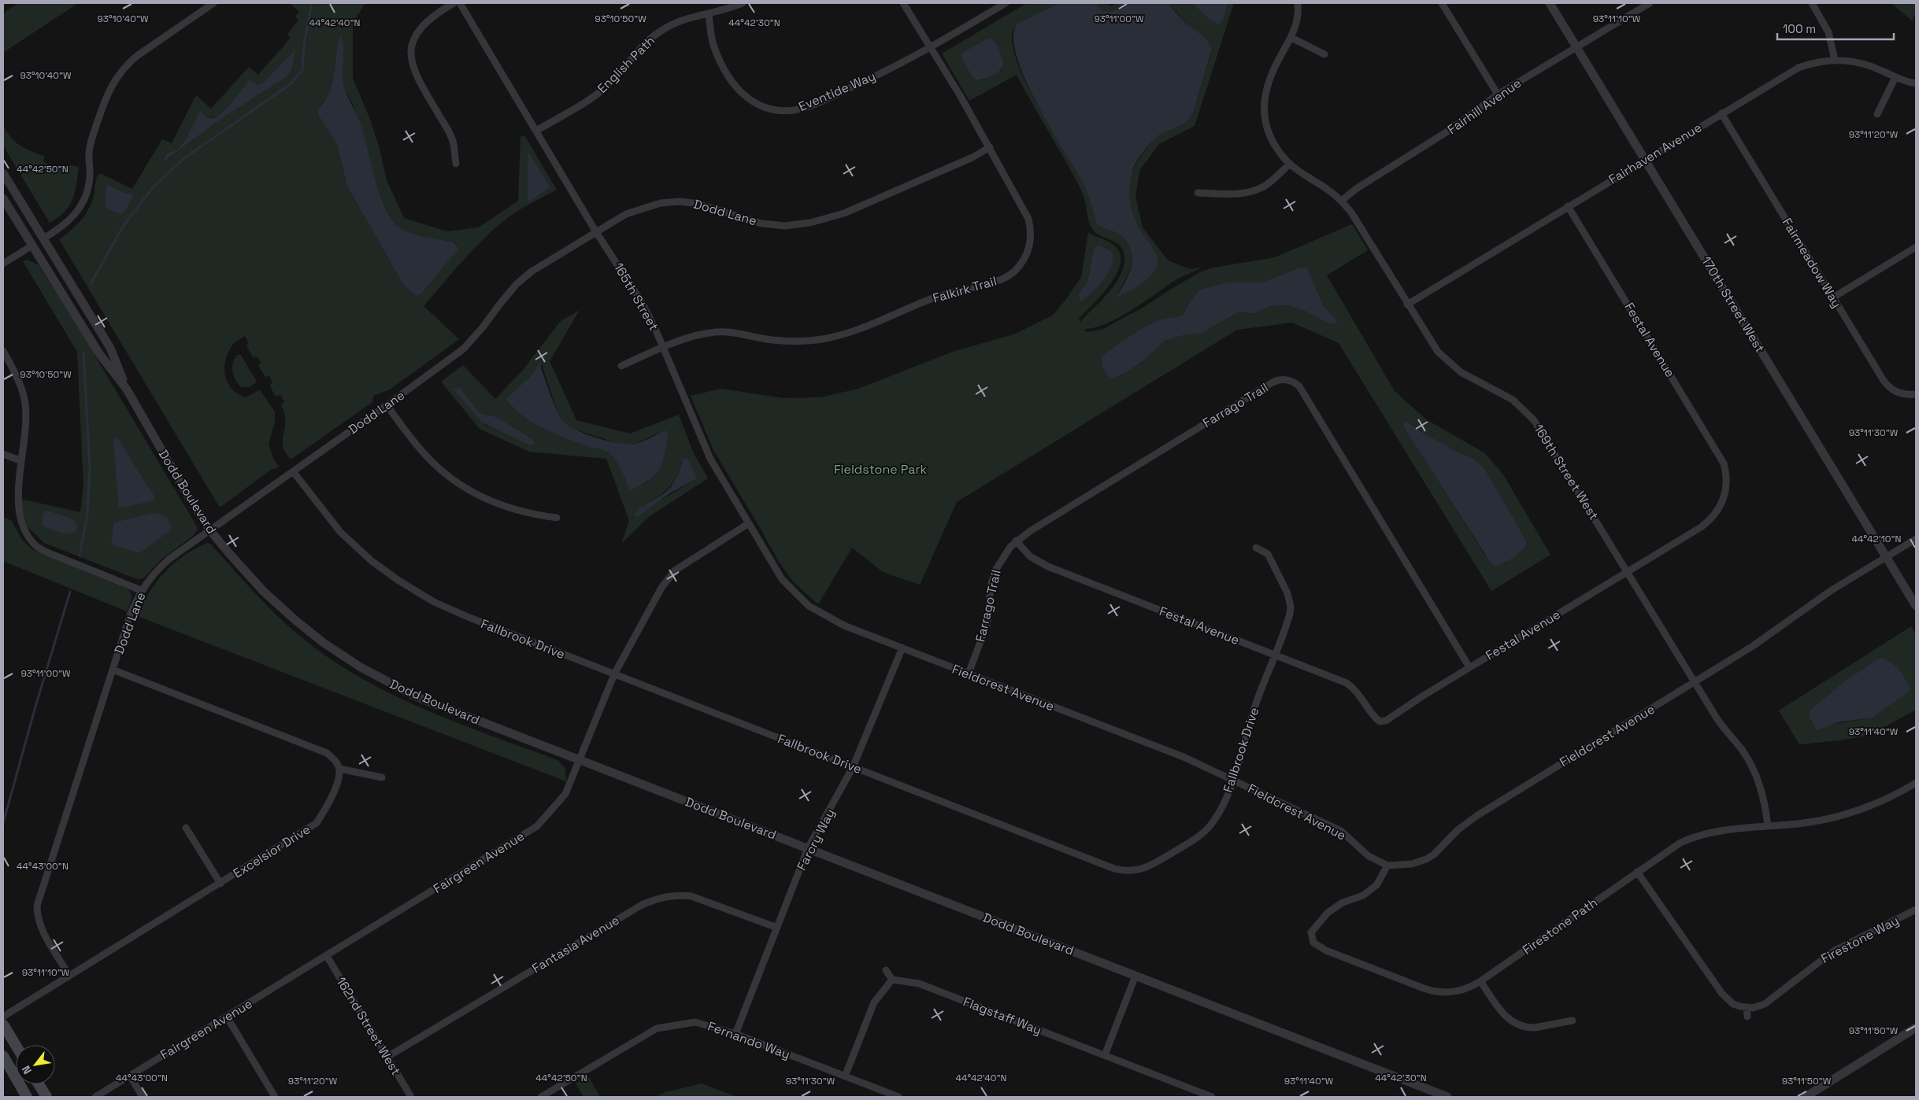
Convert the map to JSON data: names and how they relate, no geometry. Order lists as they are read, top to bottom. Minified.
{"streets":{"street":["English Path","Eventide Way","Fairhill Avenue","Fairhaven Avenue","Dodd Lane","Fairmeadow Way","Falkirk Trail","165th Street","170th Street West","Festal Avenue","Farrago Trail","169th Street West","Dodd Boulevard","Fallbrook Drive","Fieldcrest Avenue","Farcry Way","Excelsior Drive","Fairgreen Avenue","Firestone Path","Firestone Way","Fantasia Avenue","Flagstaff Way","162nd Street West","Fernando Way"]},"crossings":[["English Path","Eventide Way"],["English Path","165th Street"],["Eventide Way","Falkirk Trail"],["Fairhill Avenue","170th Street West"],["Fairhill Avenue","169th Street West"],["Fairhaven Avenue","Fairmeadow Way"],["Fairhaven Avenue","170th Street West"],["Fairhaven Avenue","Festal Avenue"],["Fairhaven Avenue","169th Street West"],["Dodd Lane","Falkirk Trail"],["Dodd Lane","165th Street"],["Dodd Lane","Dodd Boulevard"],["Dodd Lane","Fallbrook Drive"],["Dodd Lane","Excelsior Drive"],["Falkirk Trail","165th Street"],["165th Street","Fieldcrest Avenue"],["165th Street","Fairgreen Avenue"],["170th Street West","Fieldcrest Avenue"],["Festal Avenue","Farrago Trail"],["Festal Avenue","169th Street West"],["Festal Avenue","Fallbrook Drive"],["Farrago Trail","Fieldcrest Avenue"],["169th Street West","Fieldcrest Avenue"],["169th Street West","Firestone Path"],["Dodd Boulevard","Farcry Way"],["Dodd Boulevard","Fairgreen Avenue"],["Fallbrook Drive","Fieldcrest Avenue"],["Fallbrook Drive","Farcry Way"],["Fallbrook Drive","Fairgreen Avenue"],["Fieldcrest Avenue","Farcry Way"],["Fieldcrest Avenue","Firestone Path"],["Farcry Way","Fantasia Avenue"],["Farcry Way","Fernando Way"],["Fairgreen Avenue","162nd Street West"],["Fantasia Avenue","162nd Street West"]],"parks":["Fieldstone Park"],"scale_bar":"100 m","north":"bottom left","coordinates":["93°10'40\"W","93°10'50\"W","93°11'00\"W","93°11'10\"W","44°42'40\"N","44°42'30\"N","93°11'20\"W","44°42'50\"N","93°11'30\"W","44°42'10\"N","93°11'40\"W","44°43'00\"N","93°11'50\"W"]}
